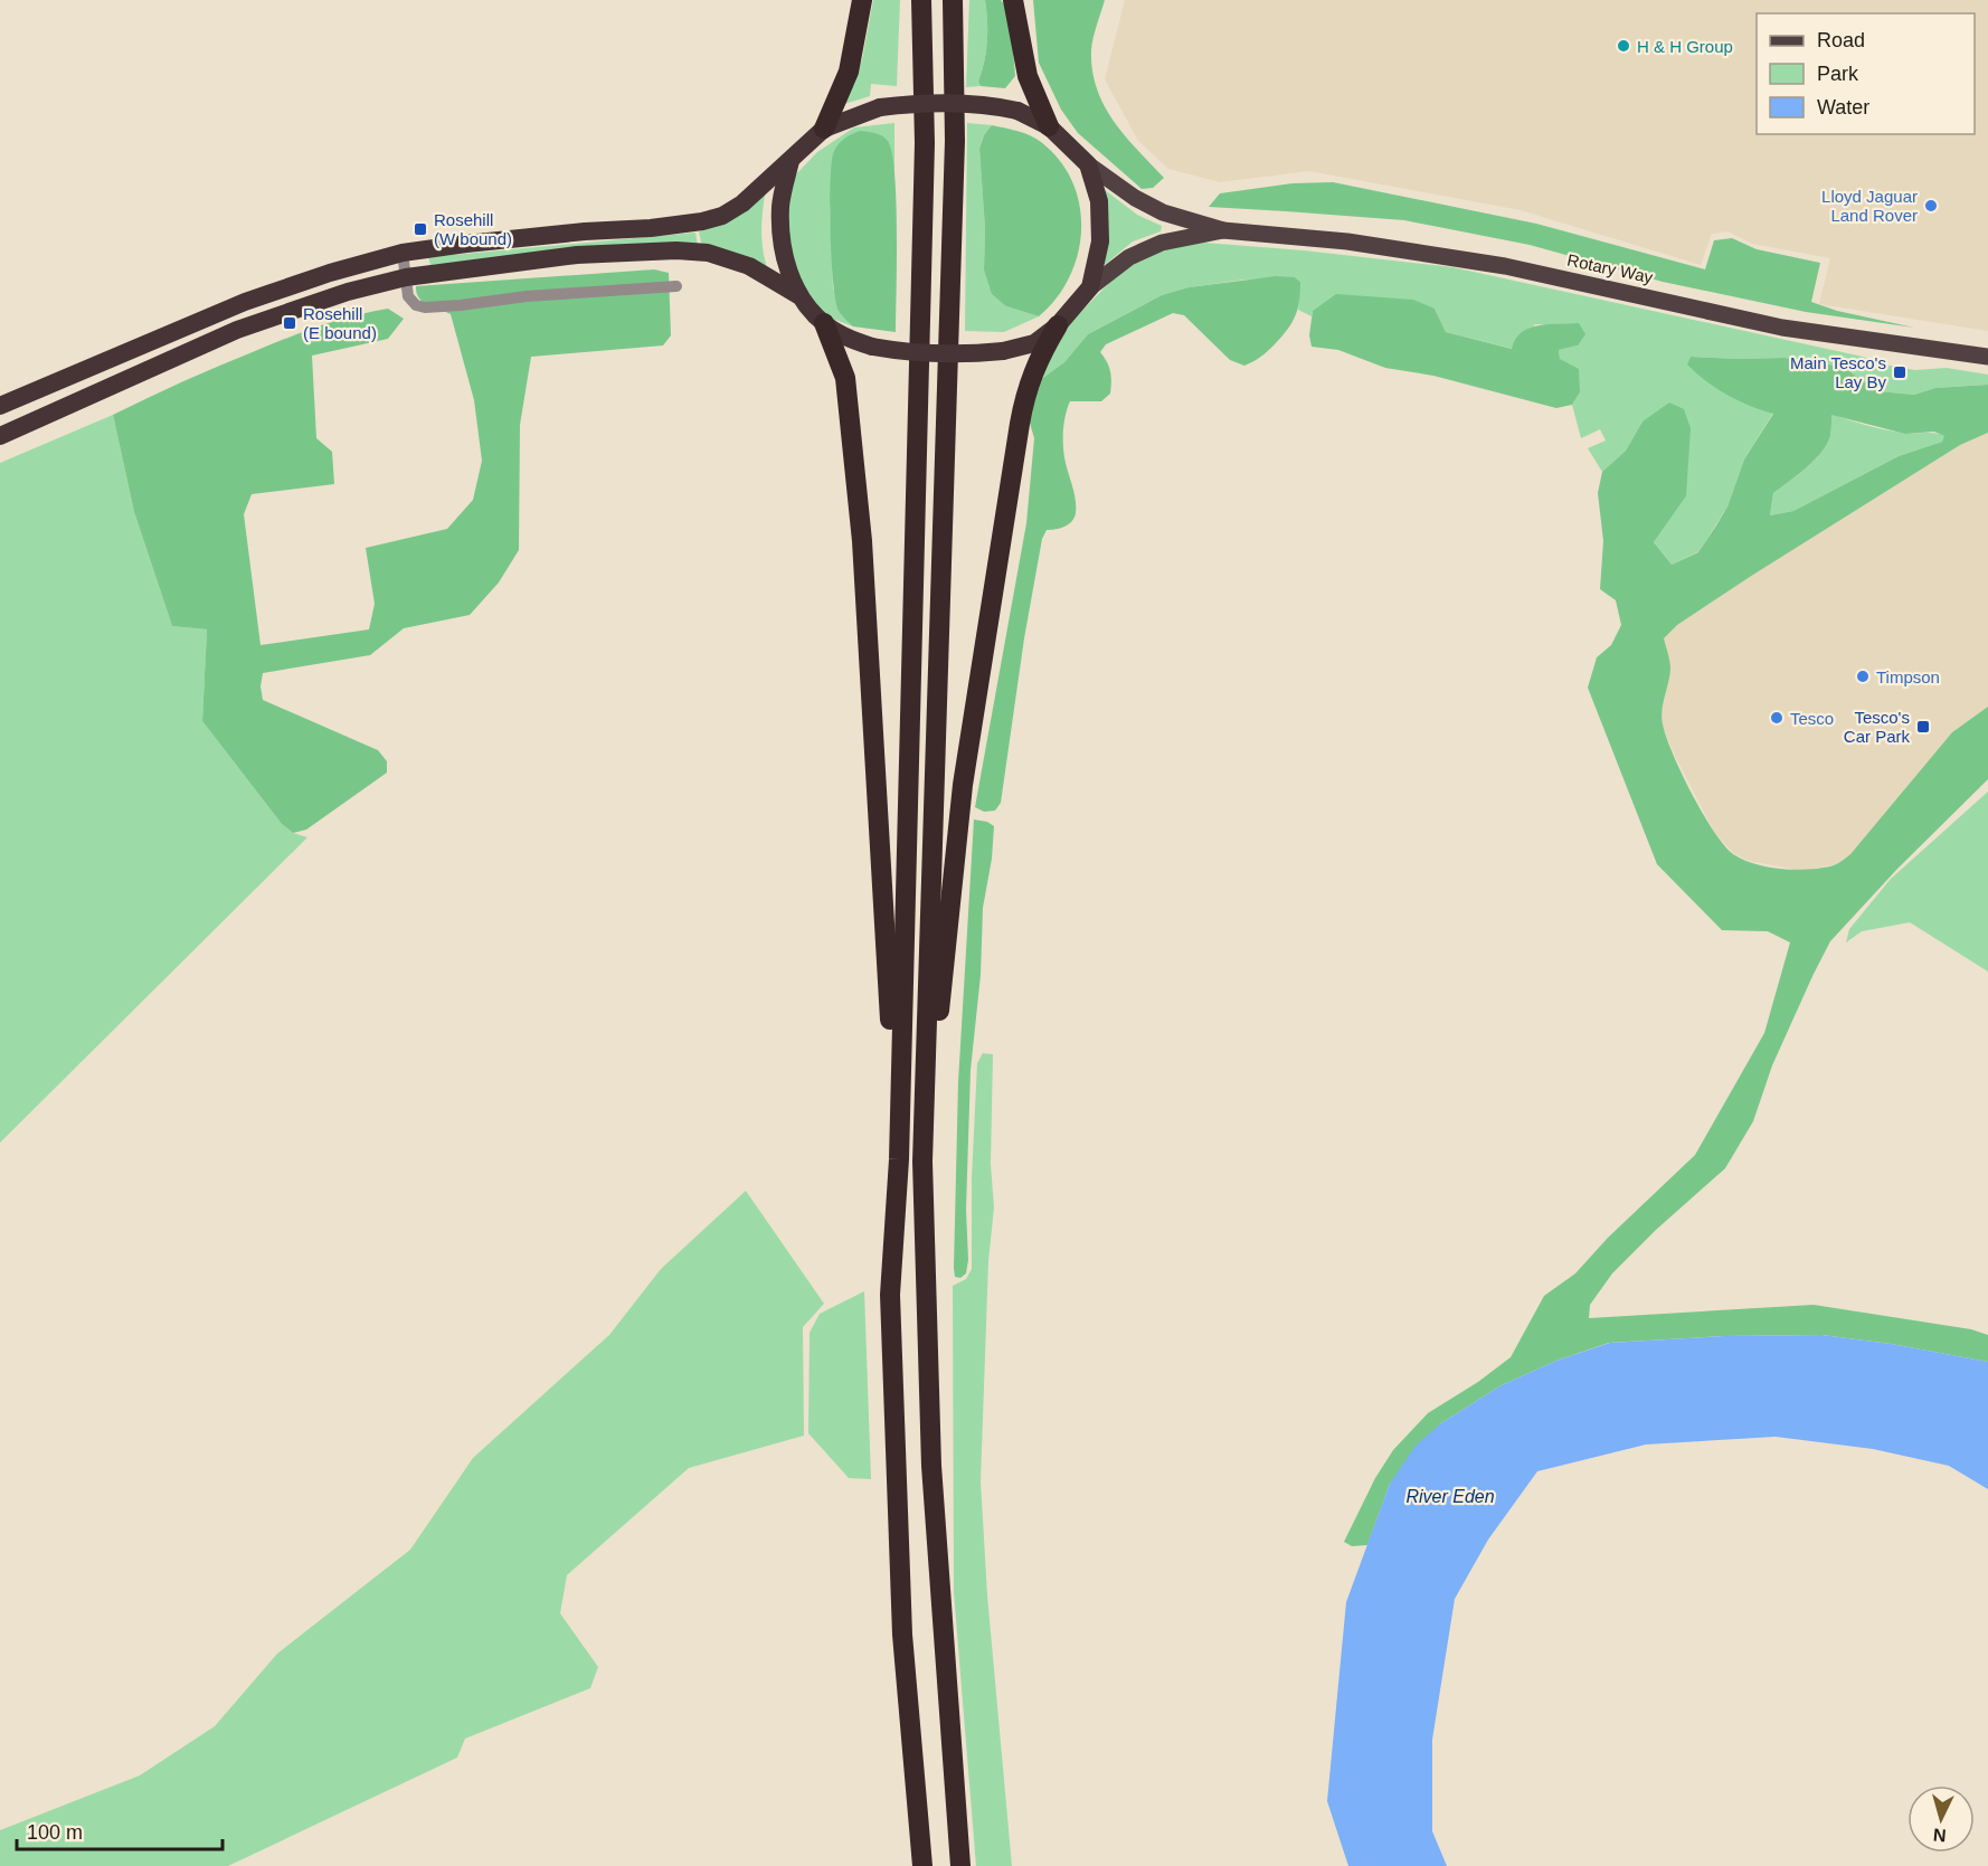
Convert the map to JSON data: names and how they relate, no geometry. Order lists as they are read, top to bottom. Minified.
{"streets":{"main road":["Rotary Way"]},"water":["River Eden"],"places":{"other":["H & H Group","Lloyd Jaguar Land Rover","Timpson","Tesco"],"transit":["Rosehill (W bound)","Rosehill (E bound)","Main Tesco's Lay By","Tesco's Car Park"]},"legend":["Road","Park","Water"],"scale_bar":"100 m","north":"bottom"}
